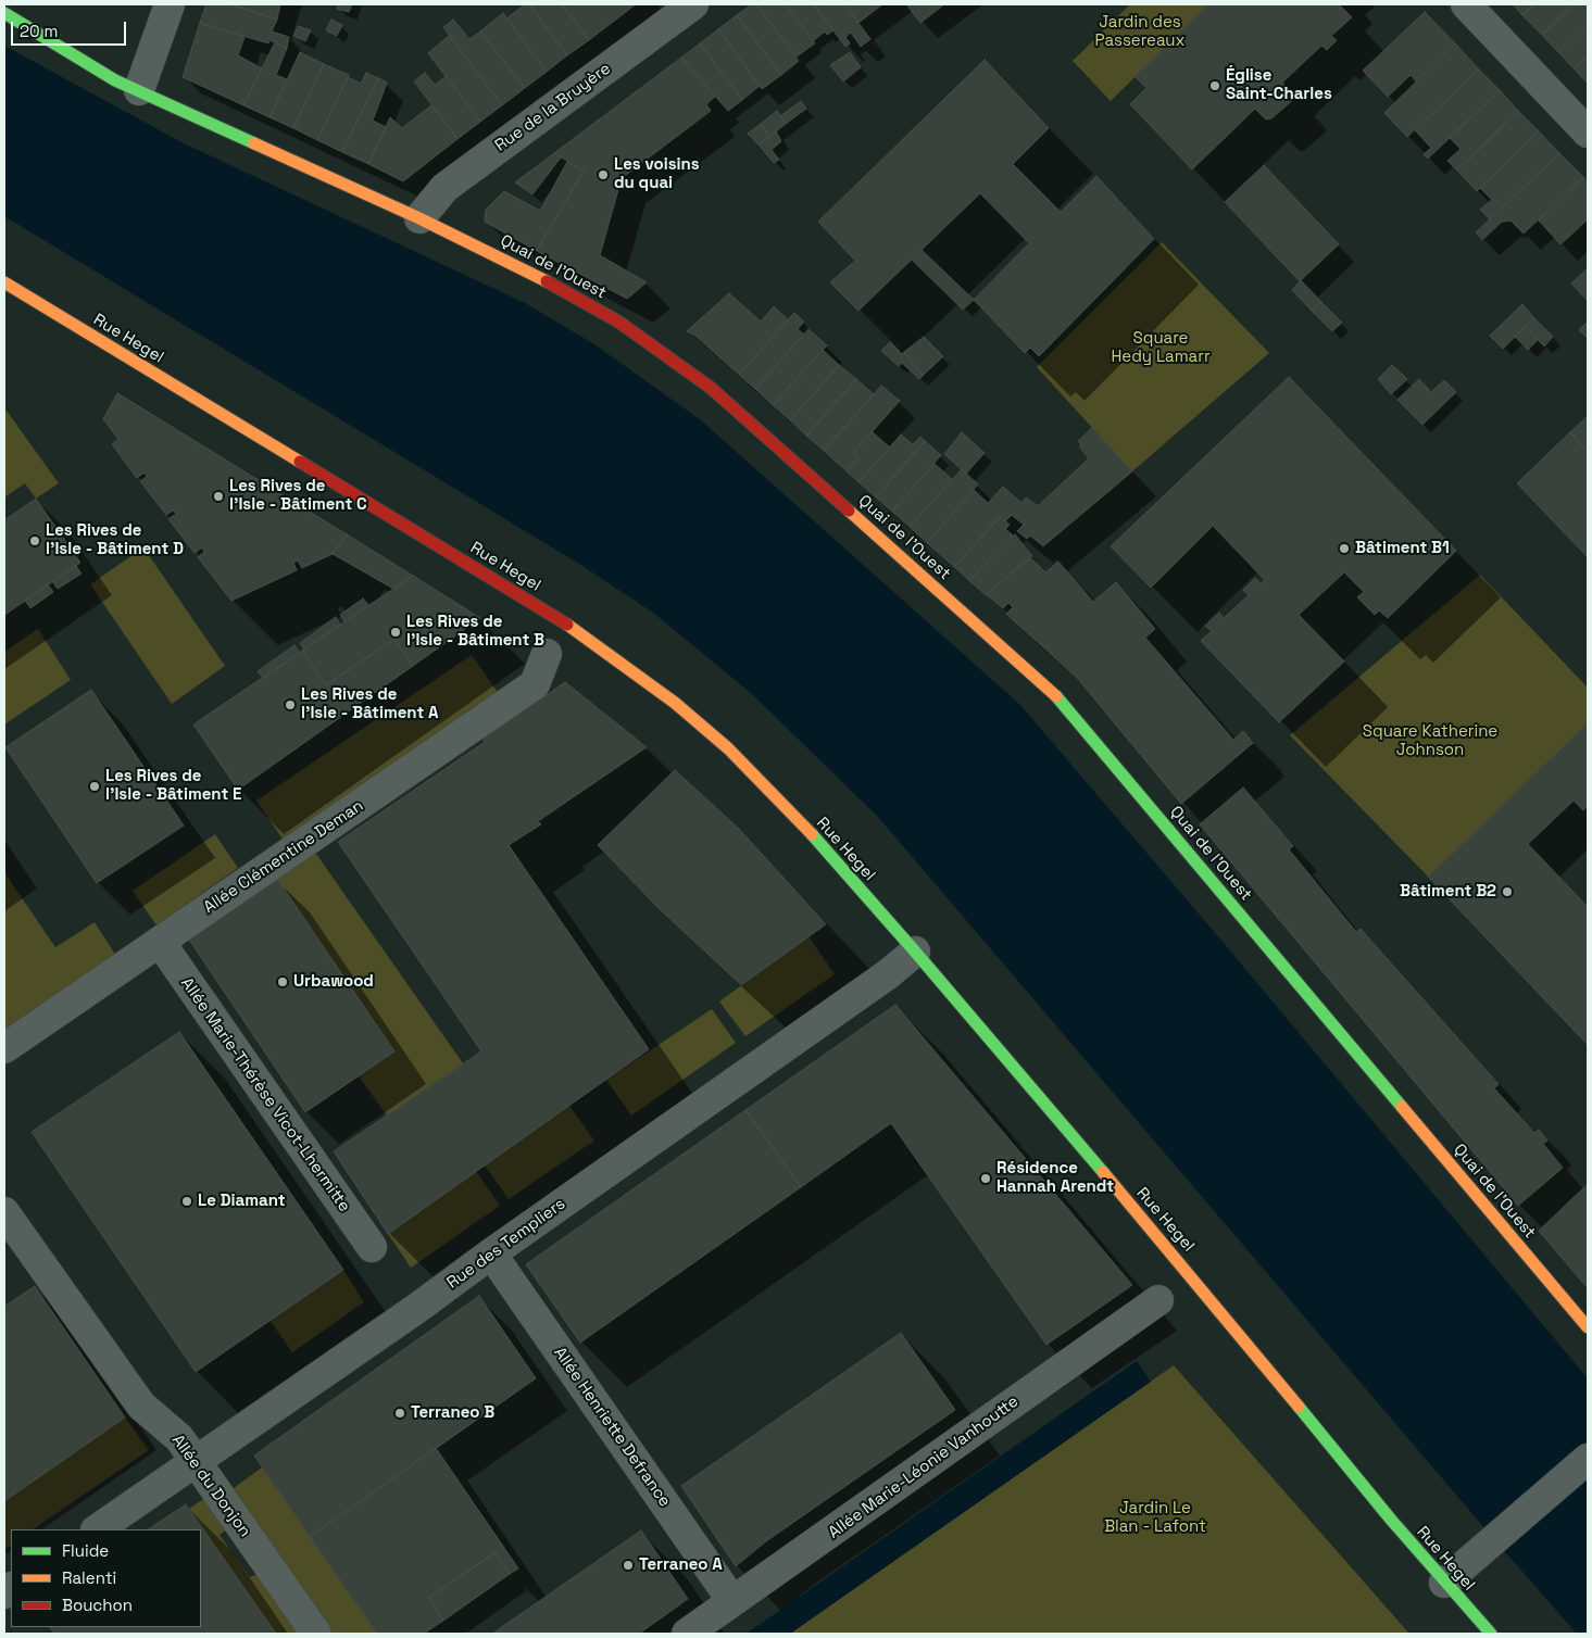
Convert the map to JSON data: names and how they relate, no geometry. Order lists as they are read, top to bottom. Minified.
{"streets":{"street":["Rue de la Bruyère","Quai de l'Ouest","Rue Hegel","Allée Clémentine Deman","Allée Marie-Thérèse Vicot-Lhermitte","Rue des Templiers","Allée Henriette Defrance","Allée Marie-Léonie Vanhoutte","Allée du Donjon"]},"crossings":[["Rue de la Bruyère","Quai de l'Ouest"],["Rue Hegel","Rue des Templiers"],["Allée Clémentine Deman","Allée Marie-Thérèse Vicot-Lhermitte"],["Rue des Templiers","Allée Henriette Defrance"],["Rue des Templiers","Allée du Donjon"],["Allée Henriette Defrance","Allée Marie-Léonie Vanhoutte"]],"parks":["Jardin des Passereaux","Square Hedy Lamarr","Square Katherine Johnson","Jardin Le Blan - Lafont"],"places":["Église Saint-Charles","Les voisins du quai","Les Rives de l'Isle - Bâtiment C","Les Rives de l'Isle - Bâtiment D","Bâtiment B1","Les Rives de l'Isle - Bâtiment B","Les Rives de l'Isle - Bâtiment A","Les Rives de l'Isle - Bâtiment E","Bâtiment B2","Urbawood","Résidence Hannah Arendt","Le Diamant","Terraneo B","Terraneo A"],"legend":["Fluide","Ralenti","Bouchon"],"scale_bar":"20 m"}
